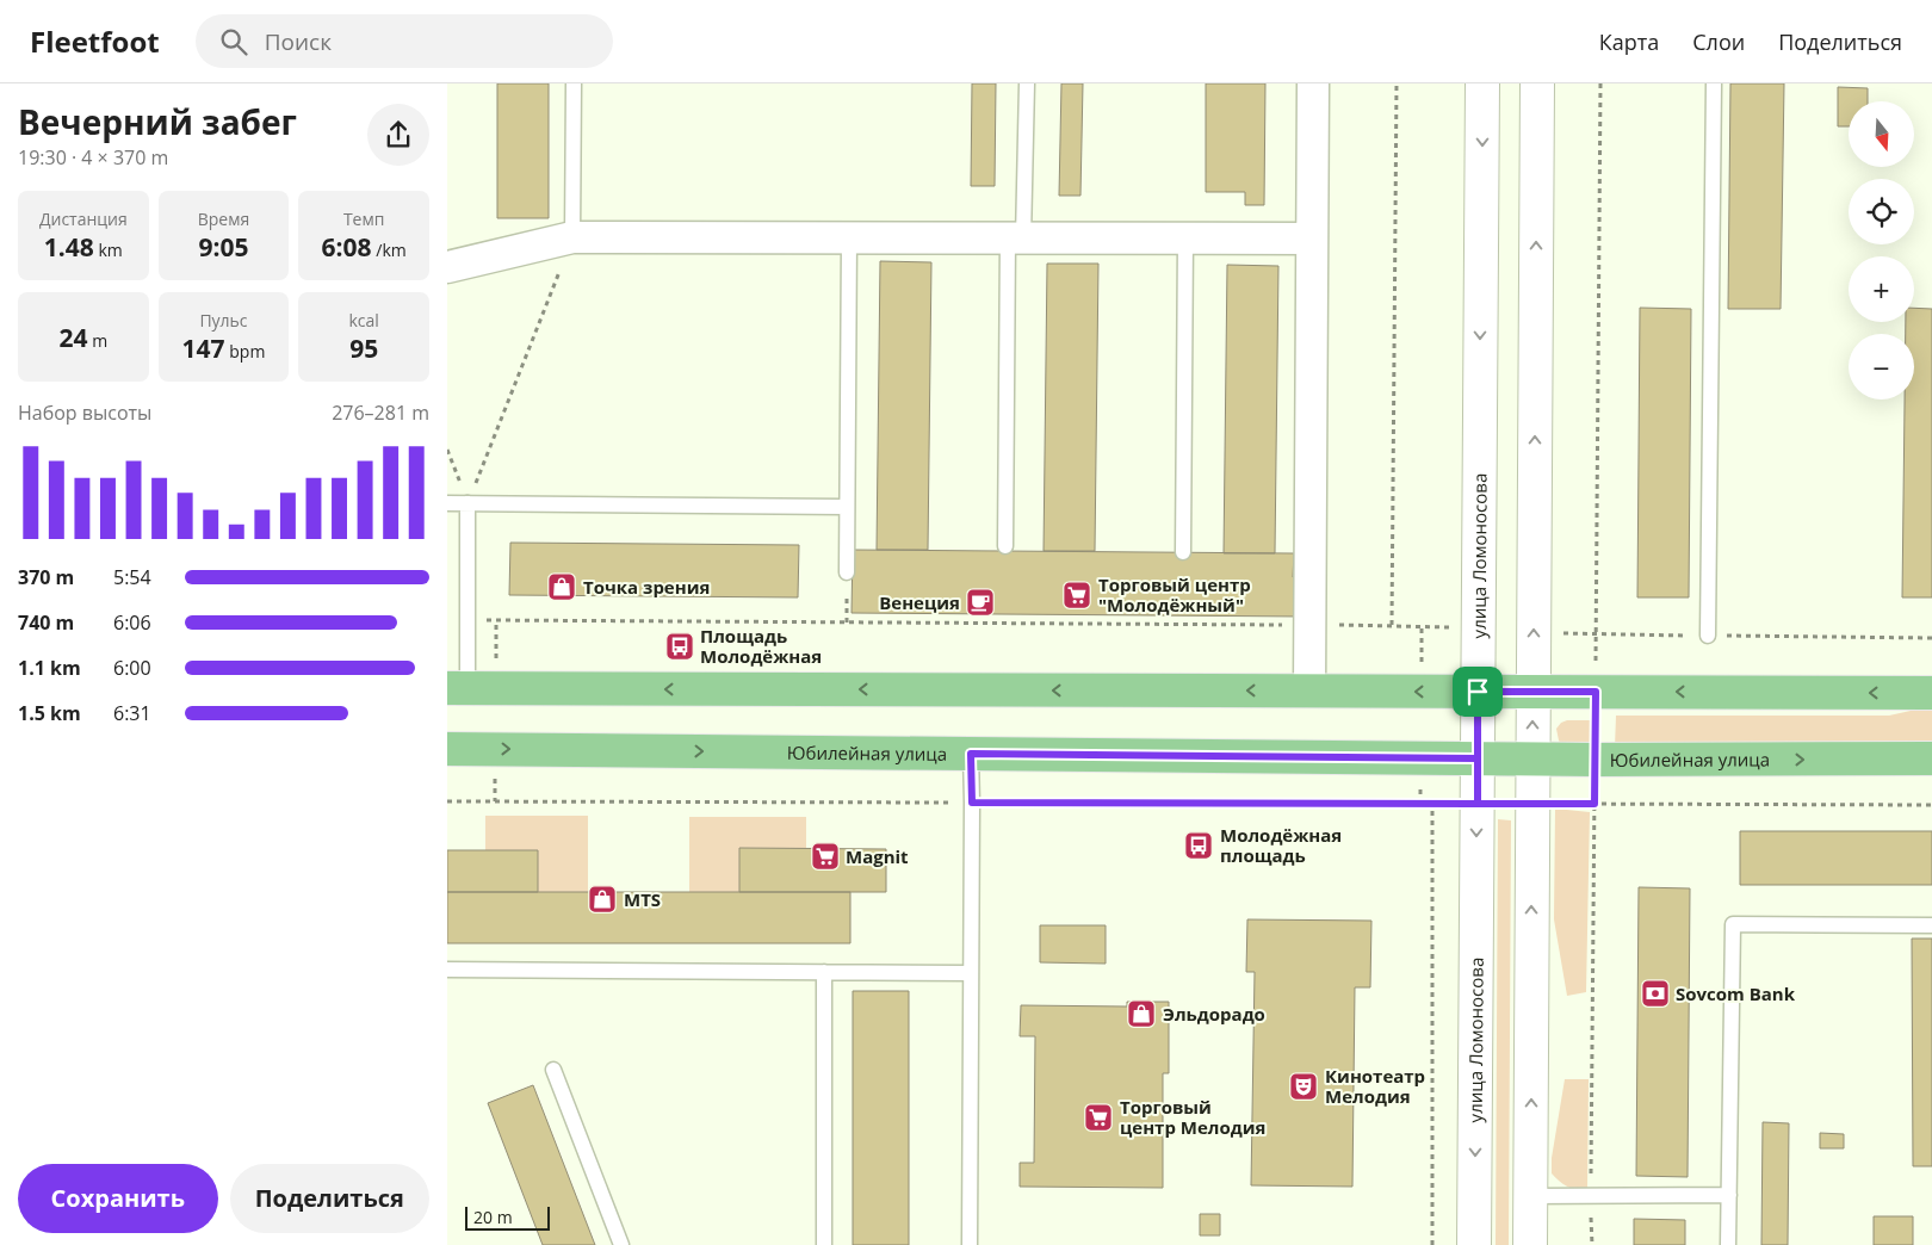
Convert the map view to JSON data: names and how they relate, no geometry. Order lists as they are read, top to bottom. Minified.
{"streets":{"main road":["улица Ломоносова","Юбилейная улица"]},"crossings":[["улица Ломоносова","Юбилейная улица"]],"places":{"shop":["Точка зрения","MTS","Эльдорадо"],"supermarket":["Торговый центр \"Молодёжный\"","Magnit","Торговый центр Мелодия"],"cafe":["Венеция"],"bus stop":["Площадь Молодёжная","Молодёжная площадь"],"bank":["Sovcom Bank"],"theatre":["Кинотеатр Мелодия"]},"scale_bar":"20 m","north":"bottom","page":{"header":"Fleetfoot","search":"Поиск","nav":["Карта","Слои","Поделиться"],"heading":["Вечерний забег","19:30 · 4 × 370 m"],"map_buttons":["+","−"],"stats":[["Дистанция","1.48 km"],["Время","9:05"],["Темп","6:08 /km"],["24 m"],["Пульс","147 bpm"],["kcal","95"]],"chart":["Набор высоты","276–281 m"],"list":[{"name":"370 m","note":"5:54"},{"name":"740 m","note":"6:06"},{"name":"1.1 km","note":"6:00"},{"name":"1.5 km","note":"6:31"}],"buttons":["Сохранить","Поделиться"],"scale":"20 m"}}
